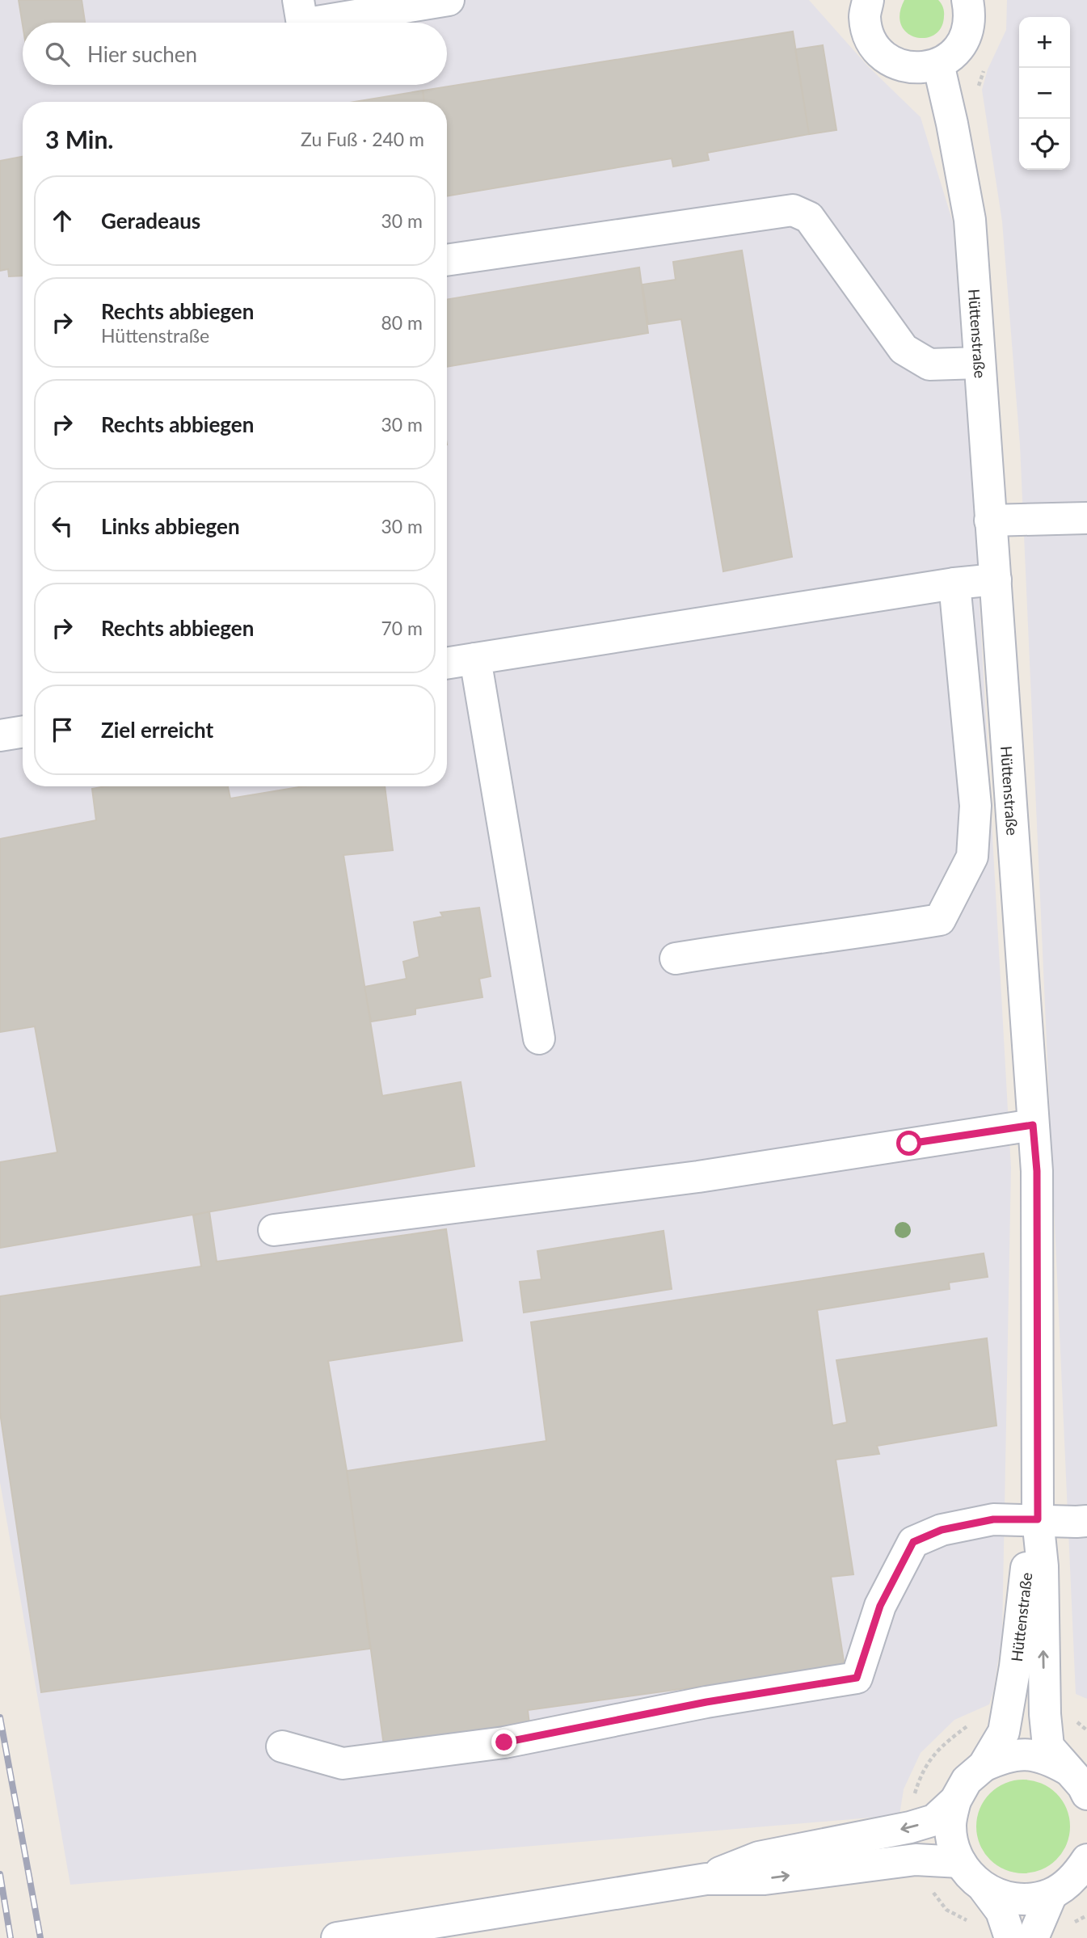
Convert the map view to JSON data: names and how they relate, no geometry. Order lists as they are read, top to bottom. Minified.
{"streets":{"street":["Hüttenstraße"]},"page":{"map_buttons":["+","−"],"search":"Hier suchen","heading":["3 Min.","Zu Fuß · 240 m"],"list":[["Geradeaus","30 m"],["Rechts abbiegen","Hüttenstraße","80 m"],["Rechts abbiegen","30 m"],["Links abbiegen","30 m"],["Rechts abbiegen","70 m"],"Ziel erreicht"]}}
